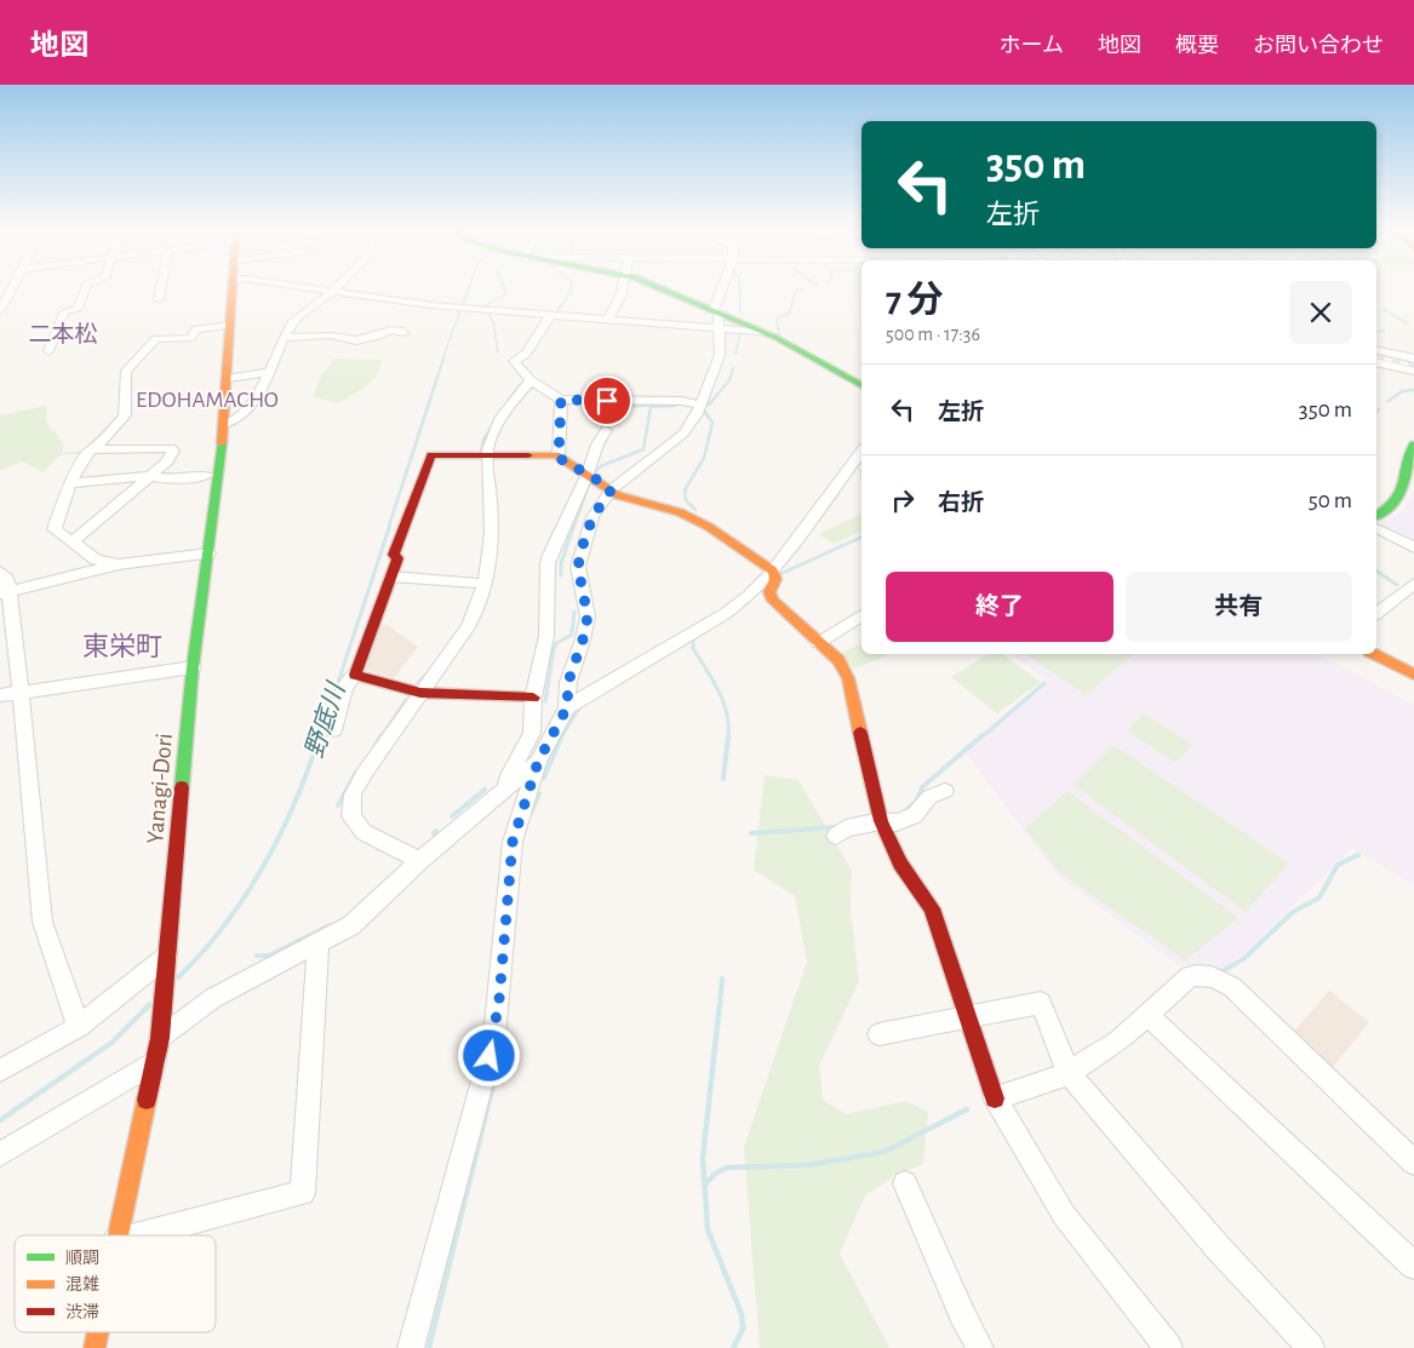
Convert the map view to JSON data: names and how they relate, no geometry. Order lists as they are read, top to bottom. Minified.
{"streets":{"street":["Yanagi-Dori"]},"districts":["二本松","EDOHAMACHO","東栄町"],"water":["野底川"],"legend":["順調","混雑","渋滞"],"page":{"header":"地図","nav":["ホーム","地図","概要","お問い合わせ"],"turn":["350 m","左折"],"heading":["7 分","500 m · 17:36"],"list":[{"name":"左折","value":"350 m"},{"name":"右折","value":"50 m"}],"buttons":["終了","共有"]}}
